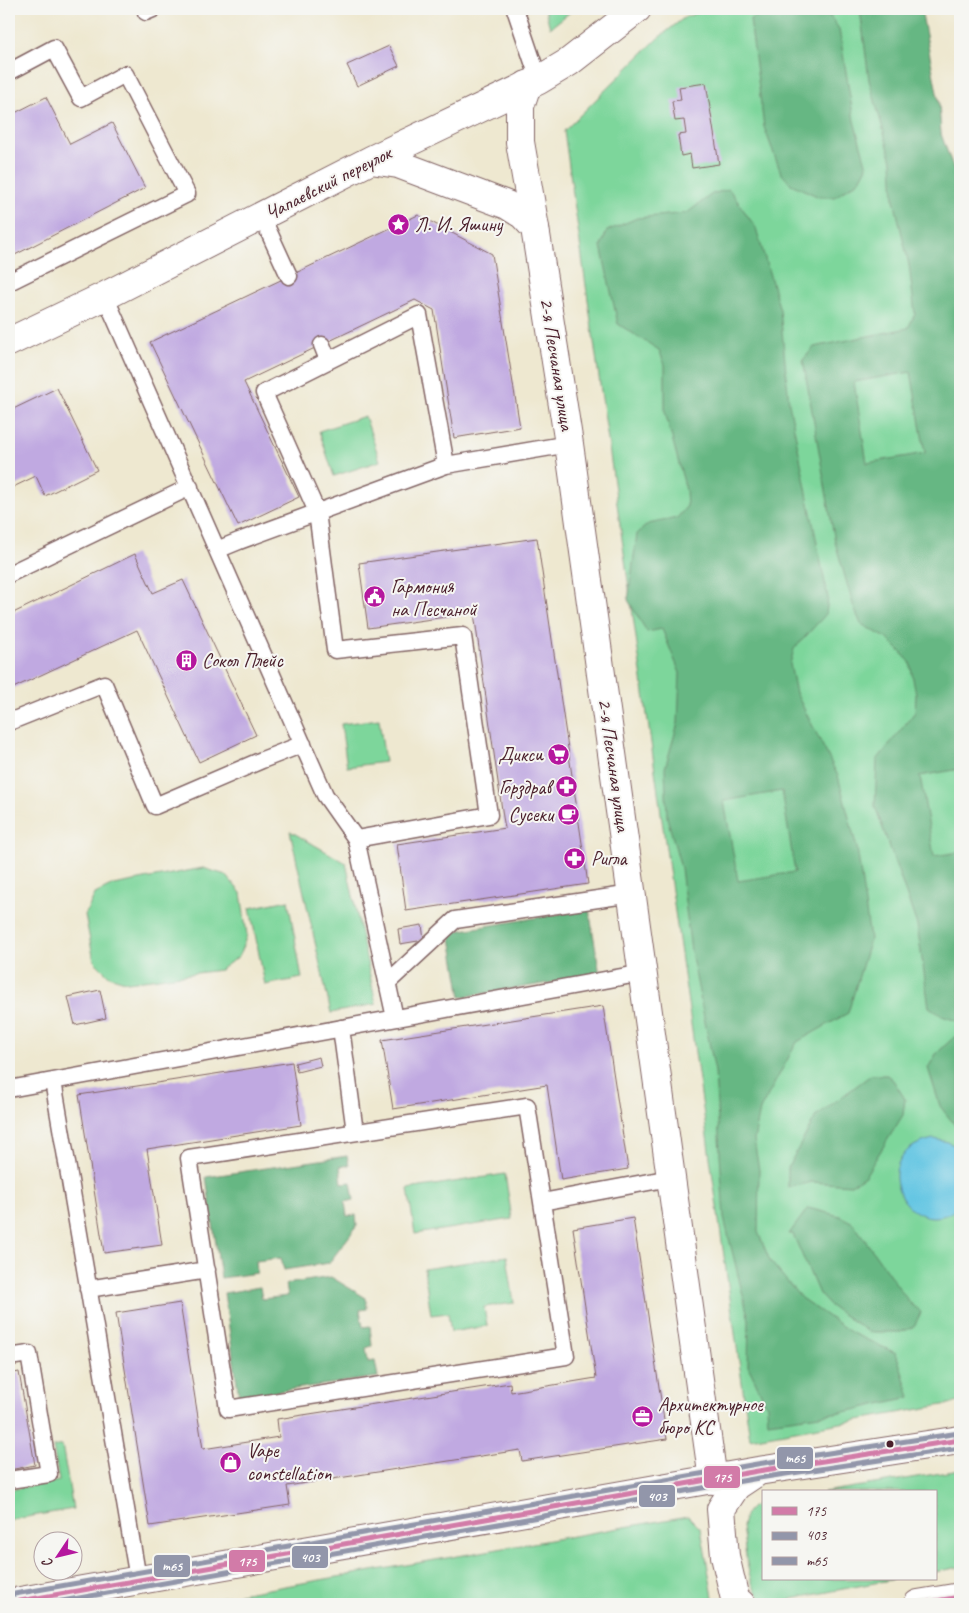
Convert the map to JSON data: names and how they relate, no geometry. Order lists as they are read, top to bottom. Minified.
{"streets":{"street":["Чапаевский переулок","2-я Песчаная улица"]},"crossings":[["Чапаевский переулок","2-я Песчаная улица"]],"places":{"place":["Л. И. Яшину"],"public building":["Гармония на Песчаной"],"building":["Сокол Плейс"],"supermarket":["Дикси"],"pharmacy":["Горздрав","Ригла"],"cafe":["Сусеки"],"office":["Архитектурное бюро КС"],"shop":["Vape constellation"]},"lines":["transit line т65","transit line 175","transit line 403"],"legend":["175","403","т65"],"north":"bottom left"}
